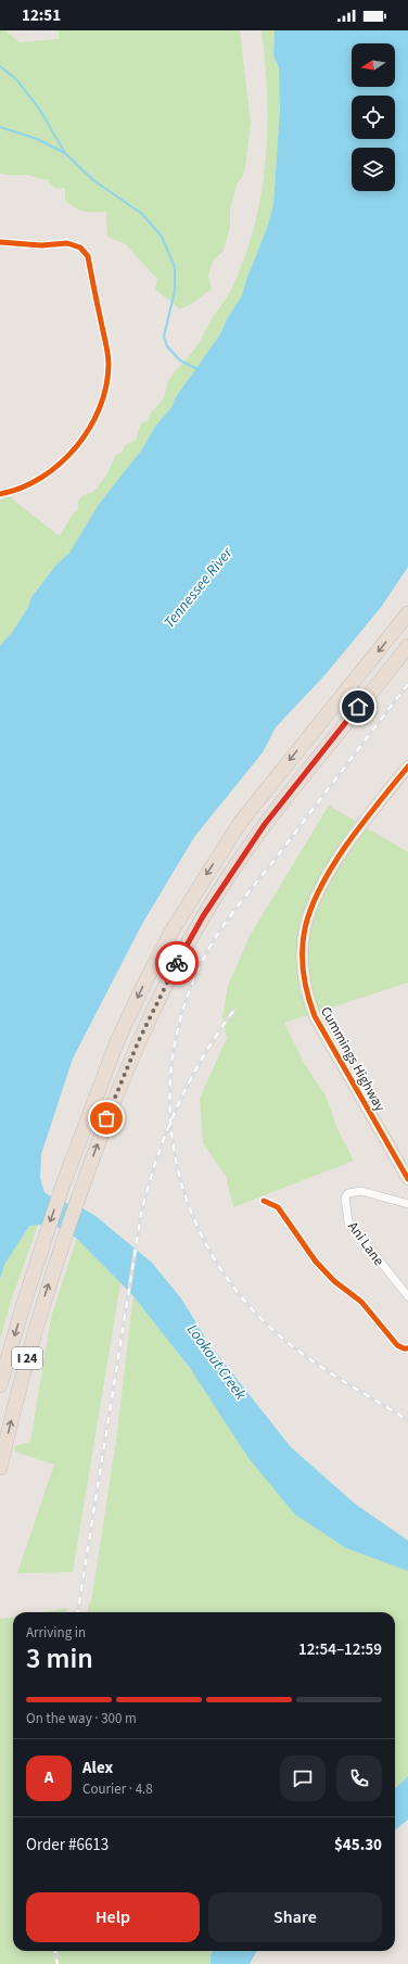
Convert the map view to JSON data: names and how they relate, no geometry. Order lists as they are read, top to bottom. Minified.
{"streets":{"highway":["I 24"],"main road":["Cummings Highway"],"street":["Ani Lane"]},"water":["Tennessee River","Lookout Creek"],"north":"left","page":{"status":"12:51","heading":["3 min","Arriving in","12:54–12:59"],"panel":["Alex","Courier · 4.8","Order #6613","$45.30"],"bar":"On the way · 300 m","round":"A","buttons":["Help","Share"]}}
